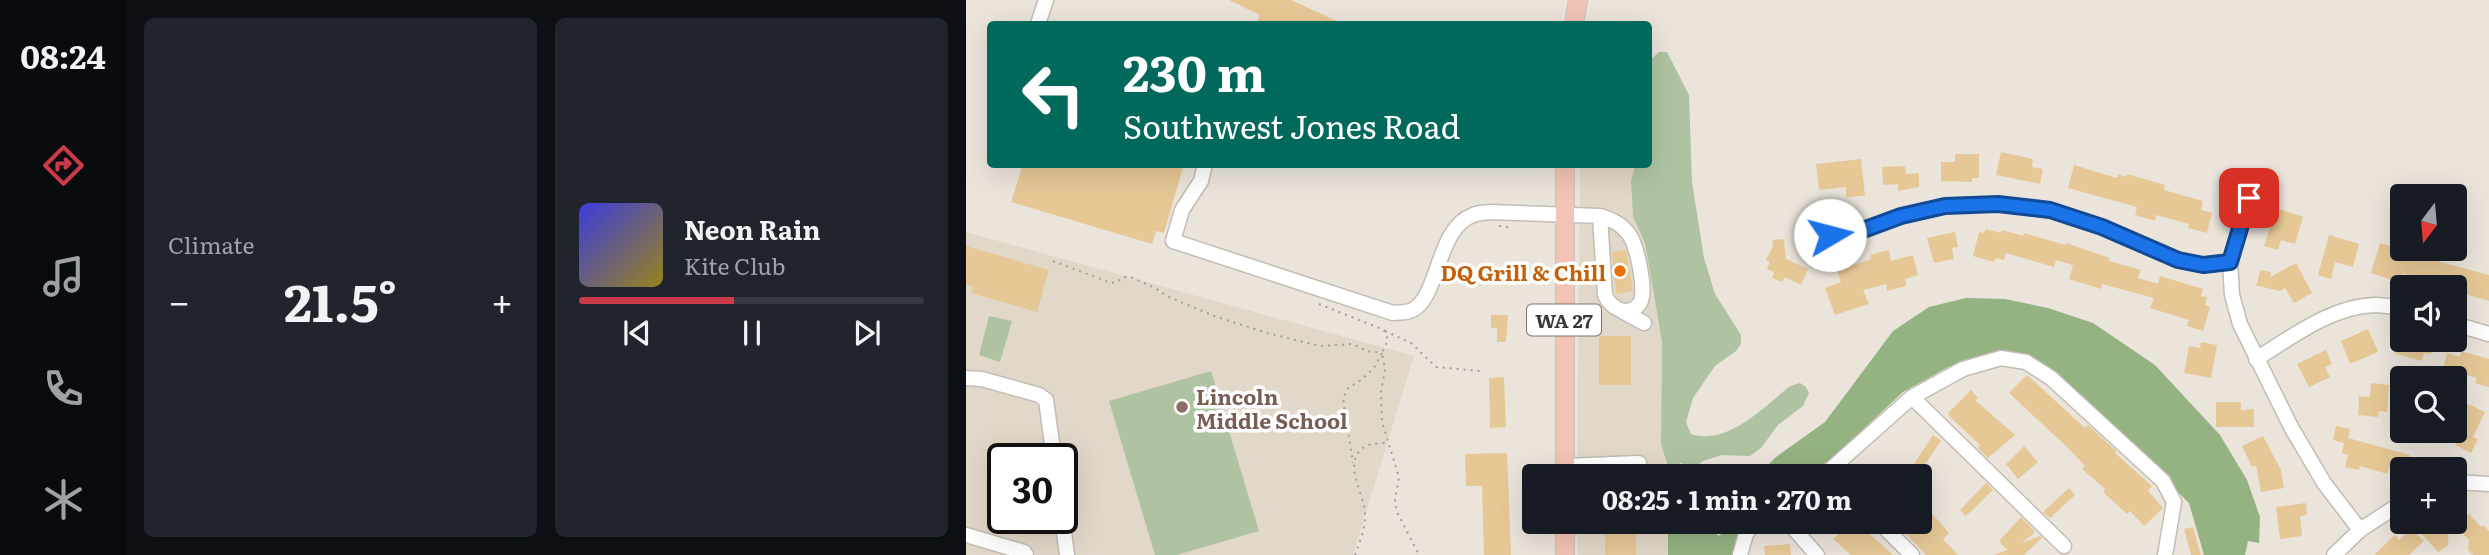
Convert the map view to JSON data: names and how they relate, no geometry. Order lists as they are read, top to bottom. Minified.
{"streets":{"main road":["WA 27"]},"places":["DQ Grill & Chill","Lincoln Middle School"],"north":"bottom","page":{"tabs":"08:24","tile":"Climate","turn":["230 m","Southwest Jones Road"],"map_buttons":"+","song":["Neon Rain","Kite Club"],"heat":["−","21.5°","+"],"limit":"30","trip":"08:25 · 1 min · 270 m"}}
